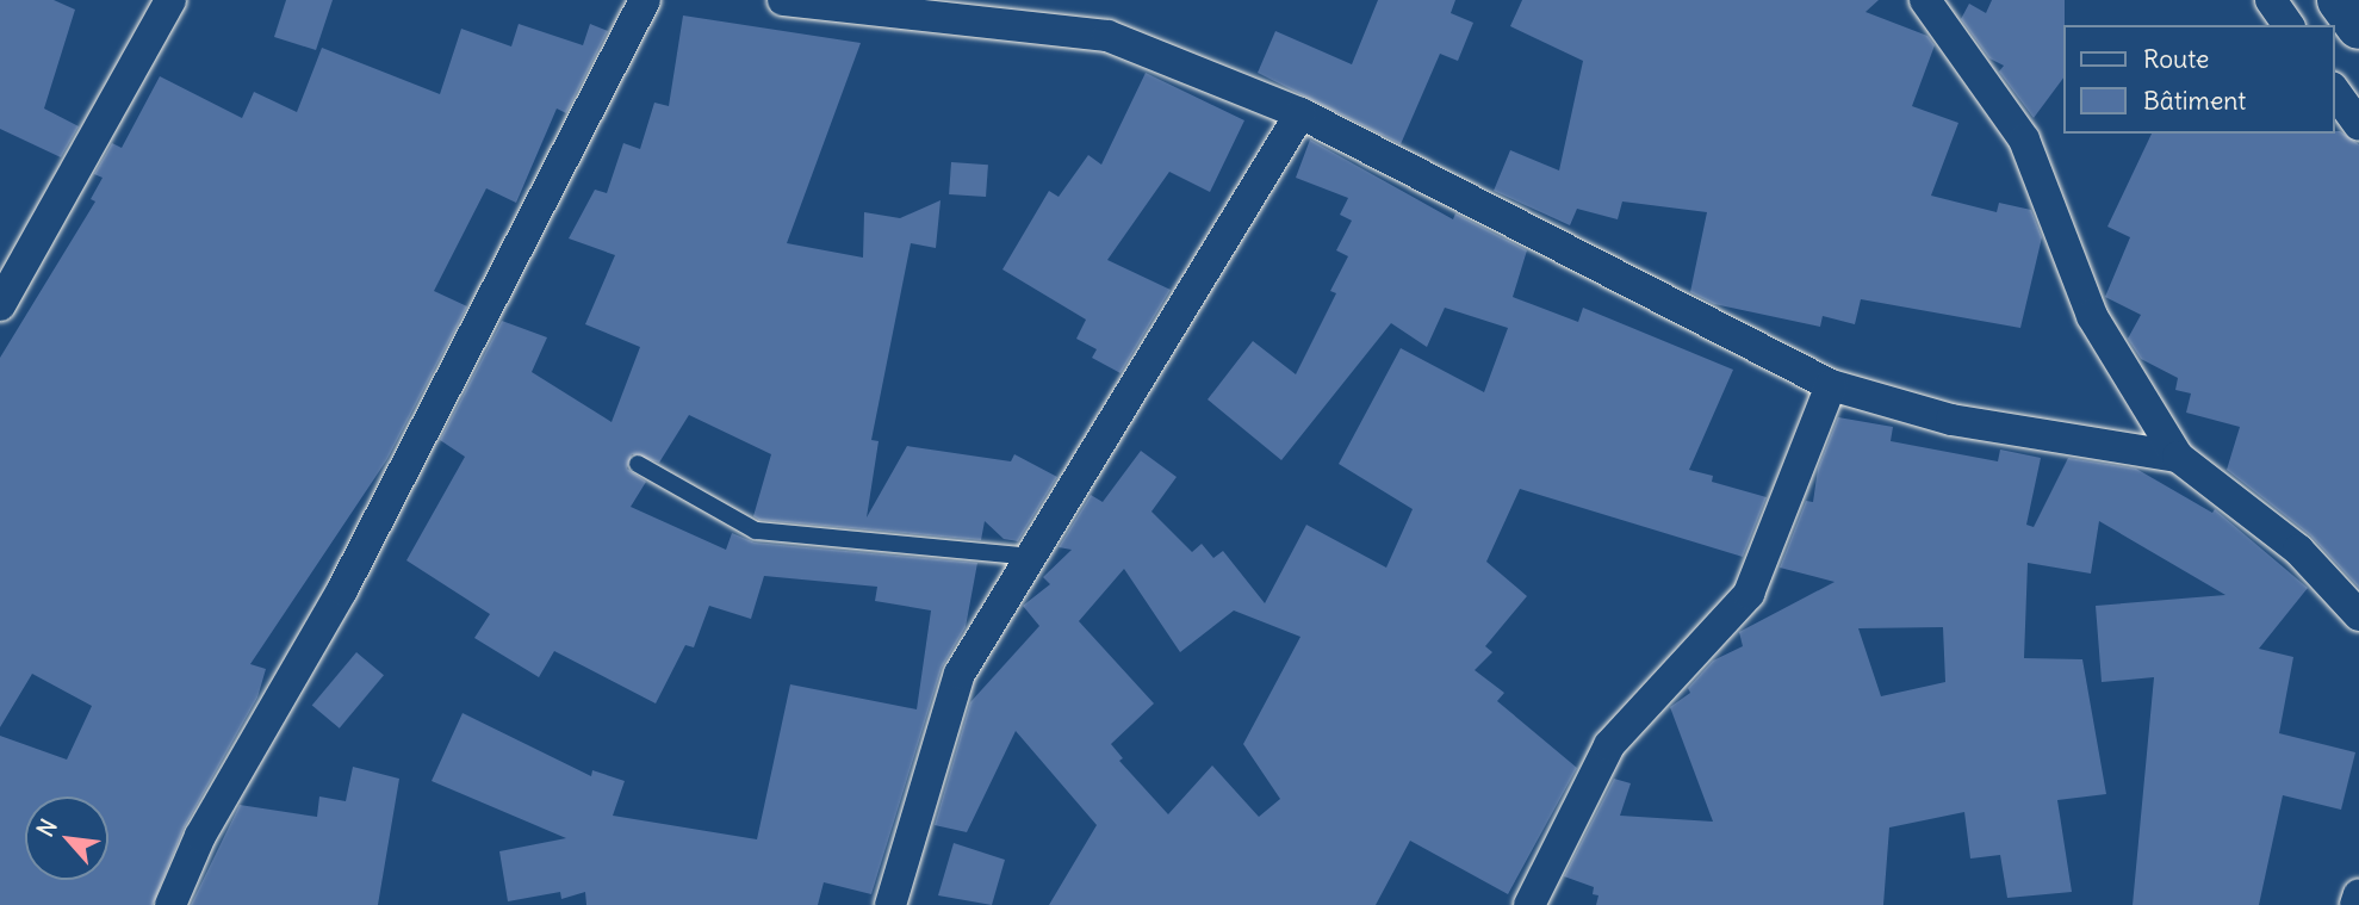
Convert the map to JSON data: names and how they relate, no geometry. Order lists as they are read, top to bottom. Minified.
{"legend":["Route","Bâtiment"],"north":"top left"}
